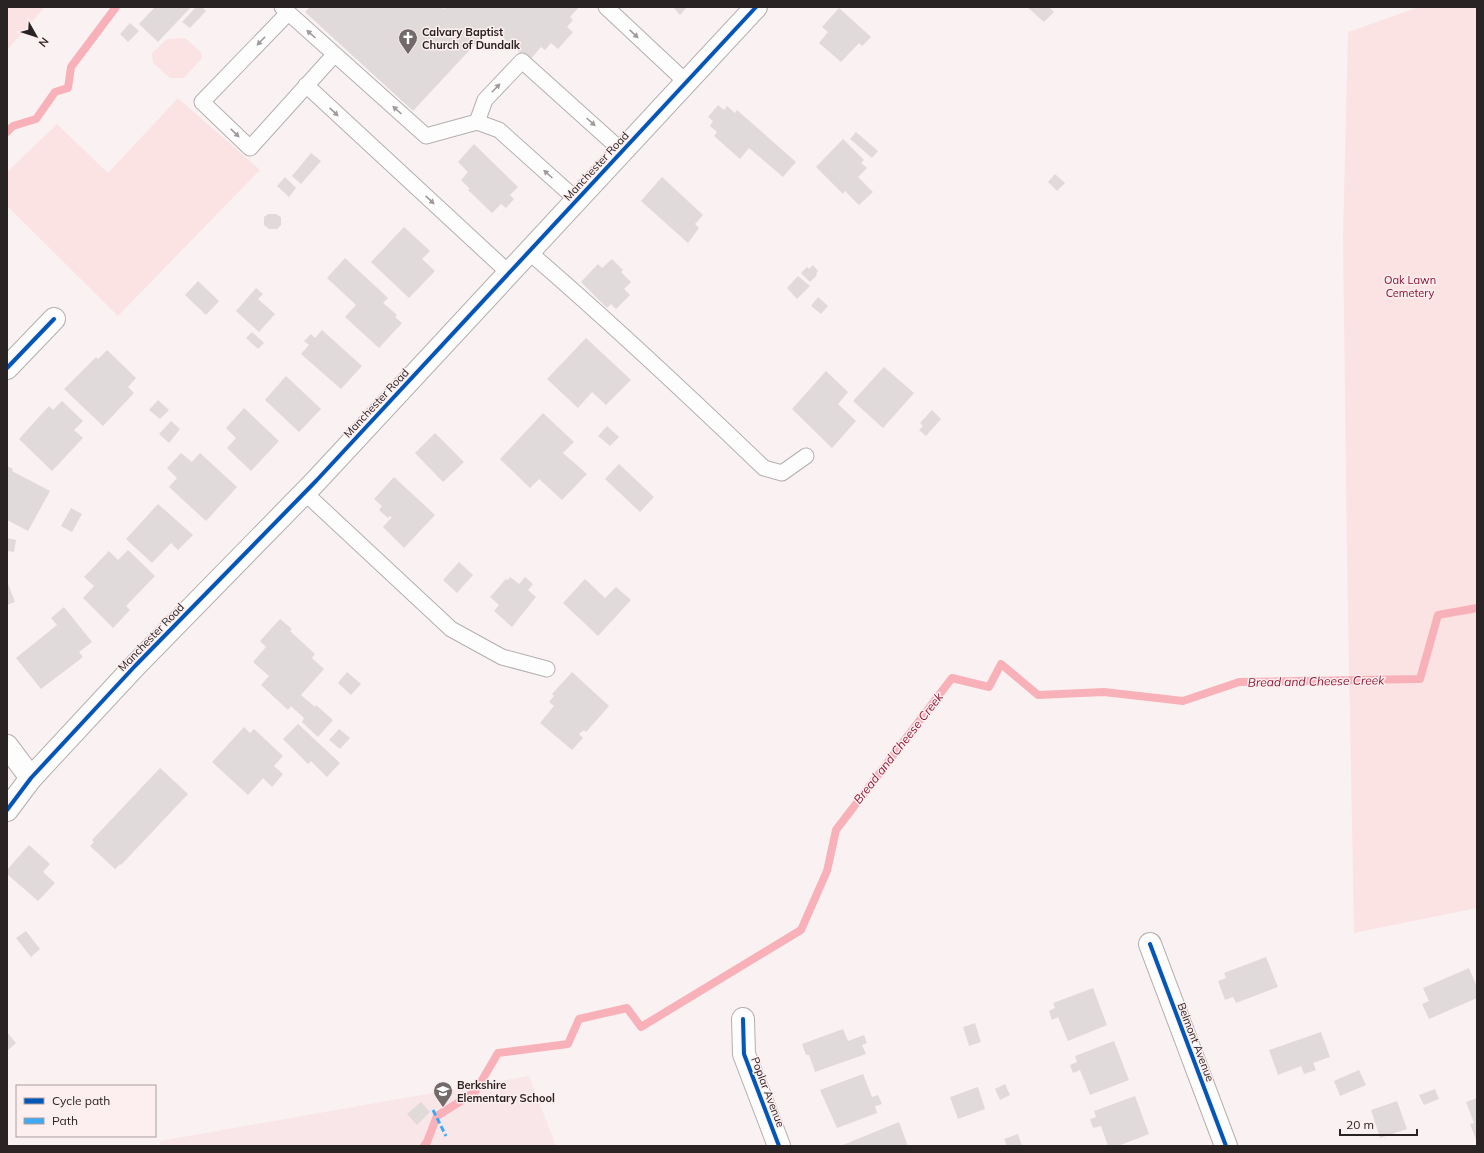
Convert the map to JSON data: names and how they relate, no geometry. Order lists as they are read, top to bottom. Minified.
{"streets":{"street":["Manchester Road","Belmont Avenue","Poplar Avenue"]},"water":["Bread and Cheese Creek"],"parks":["Oak Lawn Cemetery"],"places":{"church":["Calvary Baptist Church of Dundalk"],"school or university":["Berkshire Elementary School"]},"legend":["Cycle path","Path"],"scale_bar":"20 m","north":"bottom right"}
